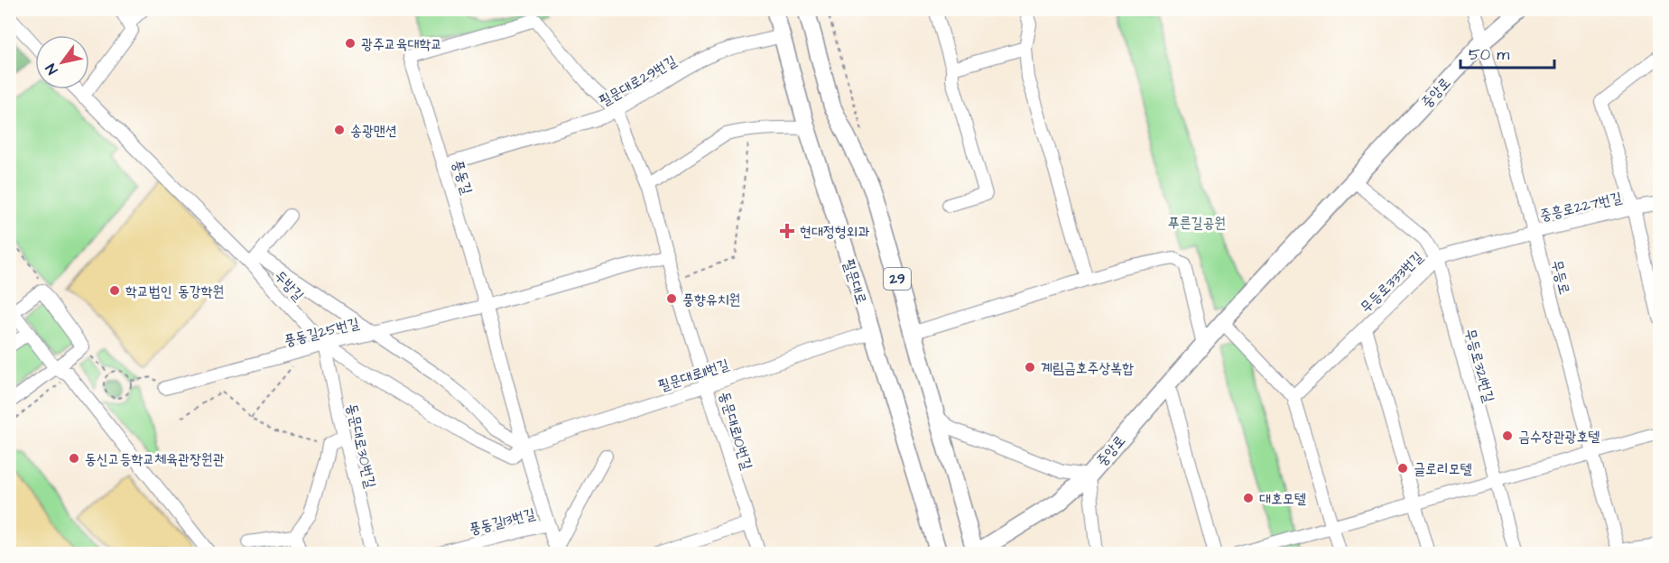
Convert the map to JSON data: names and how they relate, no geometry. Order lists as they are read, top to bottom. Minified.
{"streets":{"main road":["중앙로","29","필문대로"],"street":["필문대로29번길","풍동길","중흥로227번길","무등로","무등로333번길","두방길","풍동길25번길","무등로321번길","필문대로11번길","동문대로10번길","동문대로30번길","풍동길13번길"]},"crossings":[["필문대로29번길","풍동길"],["필문대로29번길","필문대로"],["필문대로29번길","동문대로10번길"],["중앙로","무등로"],["중앙로","29"],["풍동길","두방길"],["풍동길","풍동길25번길"],["풍동길","필문대로11번길"],["풍동길","동문대로10번길"],["풍동길","풍동길13번길"],["중흥로227번길","무등로"],["중흥로227번길","무등로333번길"],["무등로","무등로333번길"],["필문대로","필문대로11번길"],["무등로333번길","무등로321번길"],["두방길","풍동길25번길"],["두방길","필문대로11번길"],["두방길","동문대로30번길"],["풍동길25번길","동문대로30번길"],["필문대로11번길","동문대로10번길"]],"parks":["푸른길공원"],"places":{"other":["광주교육대학교","송광맨션","학교법인 동강학원","풍향유치원","계림금호주상복합","금수장관광호텔","동신고등학교체육관장원관","글로리모텔","대호모텔"],"health":["현대정형외과"]},"scale_bar":"50 m","north":"bottom left"}
